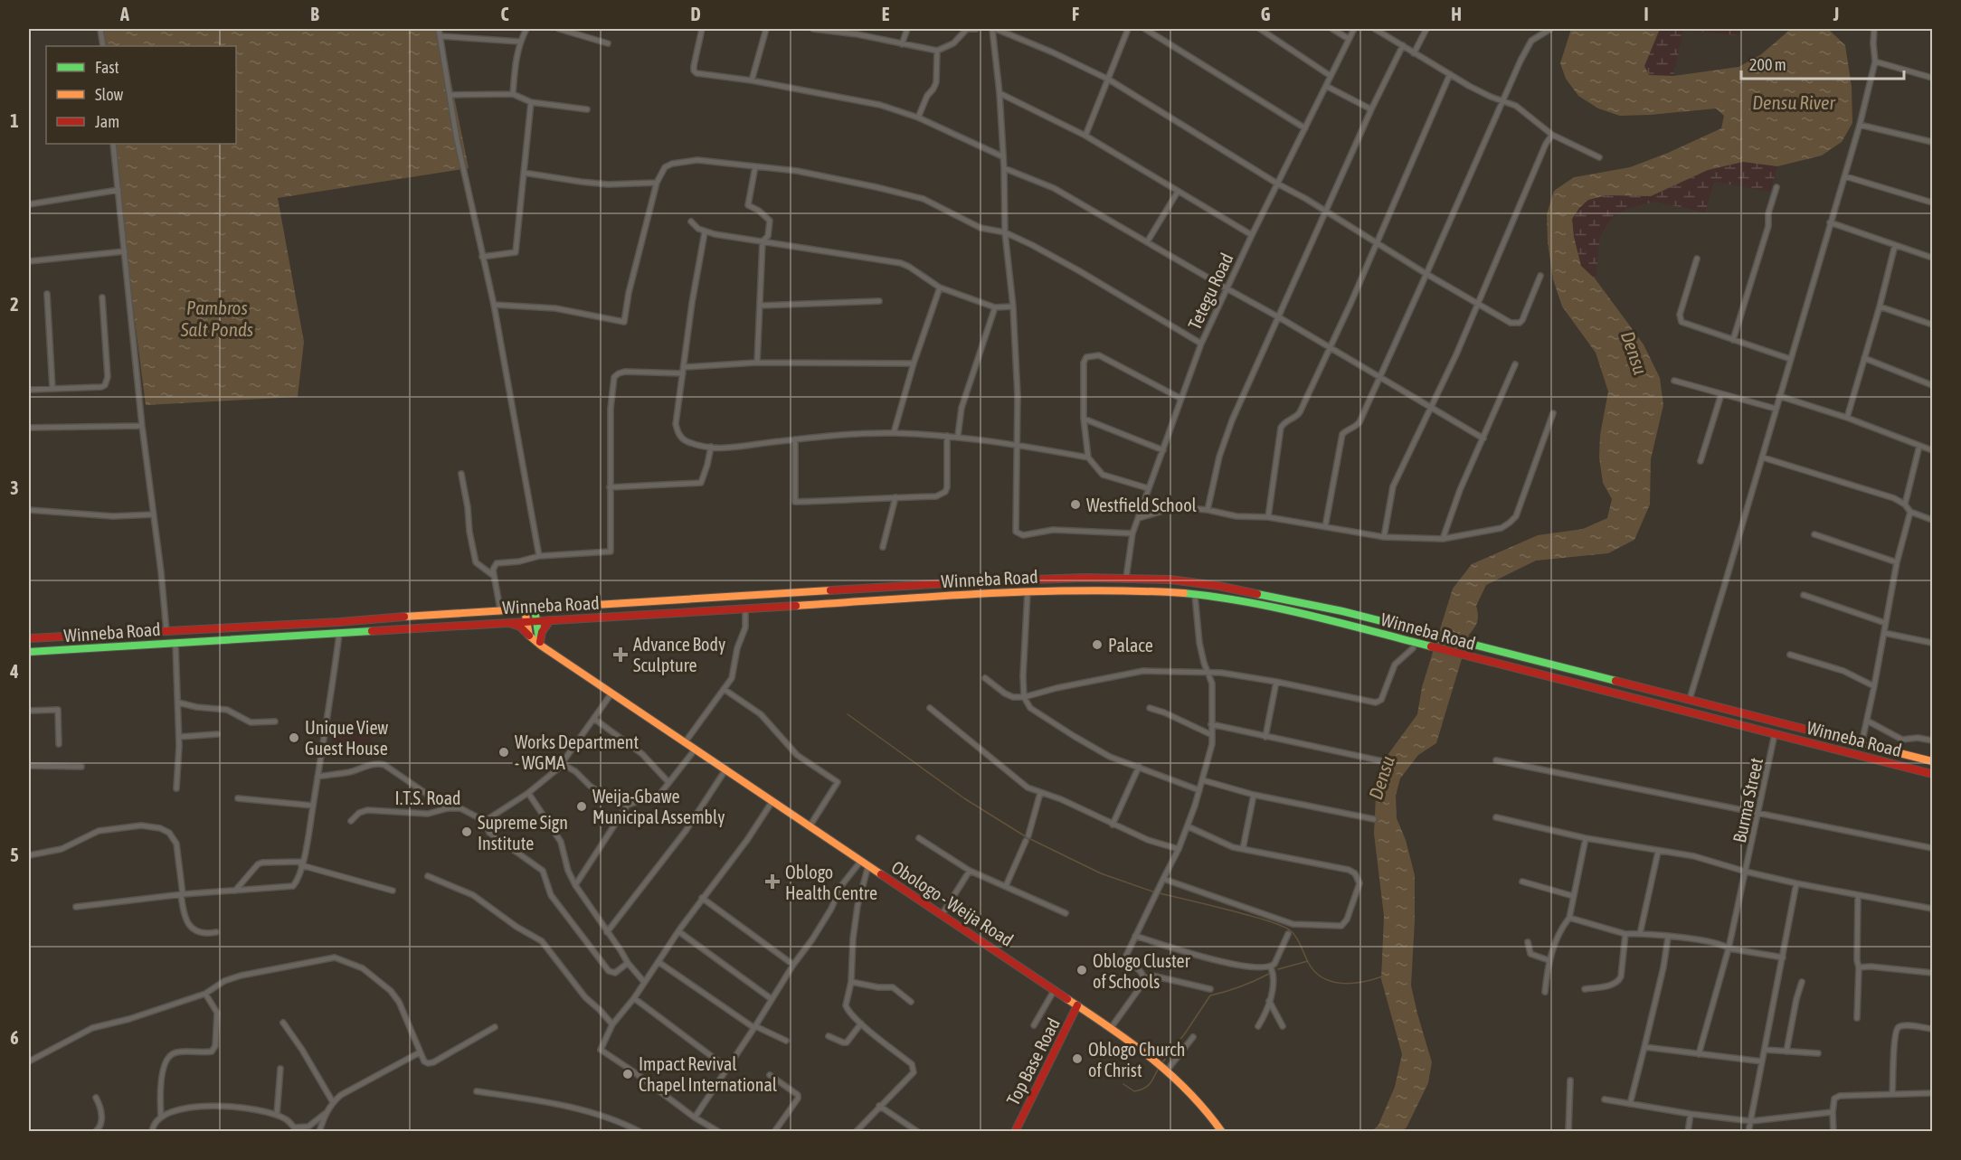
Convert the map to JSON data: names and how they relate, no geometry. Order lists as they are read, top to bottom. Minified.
{"streets":{"main road":["Winneba Road","Obologo - Weija Road","Top Base Road"],"street":["Tetegu Road","I.T.S. Road","Burma Street"]},"crossings":[["Tetegu Road","Winneba Road"],["Winneba Road","Burma Street"],["Winneba Road","Obologo - Weija Road"],["Obologo - Weija Road","Top Base Road"]],"water":["Densu River","Pambros Salt Ponds","Densu"],"places":{"other":["Westfield School","Palace","Unique View Guest House","Works Department - WGMA","Weija-Gbawe Municipal Assembly","Supreme Sign Institute","Oblogo Cluster of Schools","Oblogo Church of Christ","Impact Revival Chapel International"],"health":["Advance Body Sculpture","Oblogo Health Centre"]},"legend":["Fast","Slow","Jam"],"scale_bar":"200 m","grid":{"columns":["A","B","C","D","E","F","G","H","I","J"],"rows":["1","2","3","4","5","6"]}}
